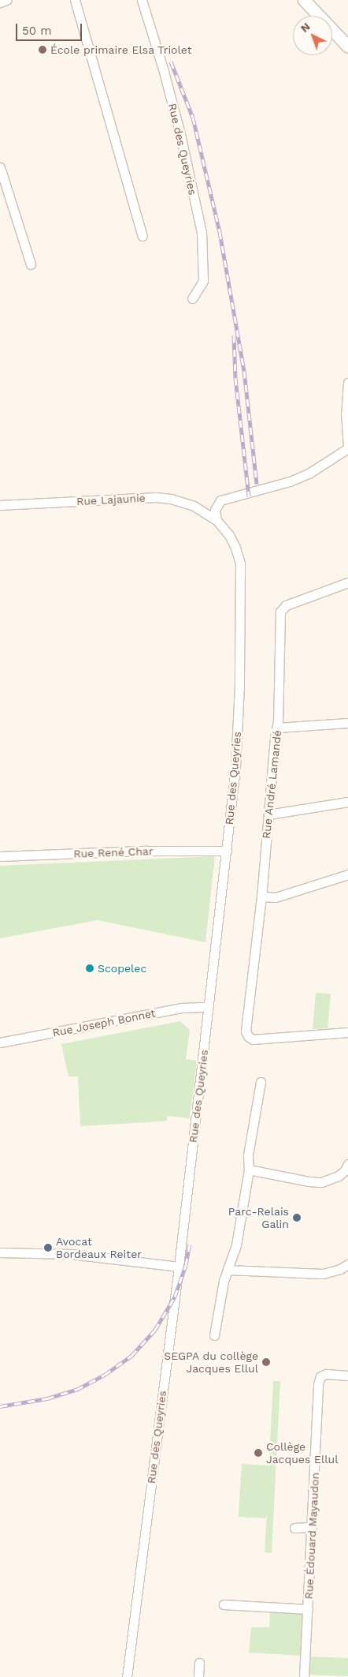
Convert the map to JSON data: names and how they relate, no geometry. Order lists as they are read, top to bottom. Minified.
{"streets":{"street":["Rue des Queyries","Rue Lajaunie","Rue André Lamandé","Rue René Char","Rue Joseph Bonnet","Rue Édouard Mayaudon"]},"crossings":[["Rue des Queyries","Rue Lajaunie"],["Rue des Queyries","Rue René Char"],["Rue des Queyries","Rue Joseph Bonnet"]],"places":["École primaire Elsa Triolet","Scopelec","Parc-Relais Galin","Avocat Bordeaux Reiter","SEGPA du collège Jacques Ellul","Collège Jacques Ellul"],"scale_bar":"50 m","north":"top left"}
